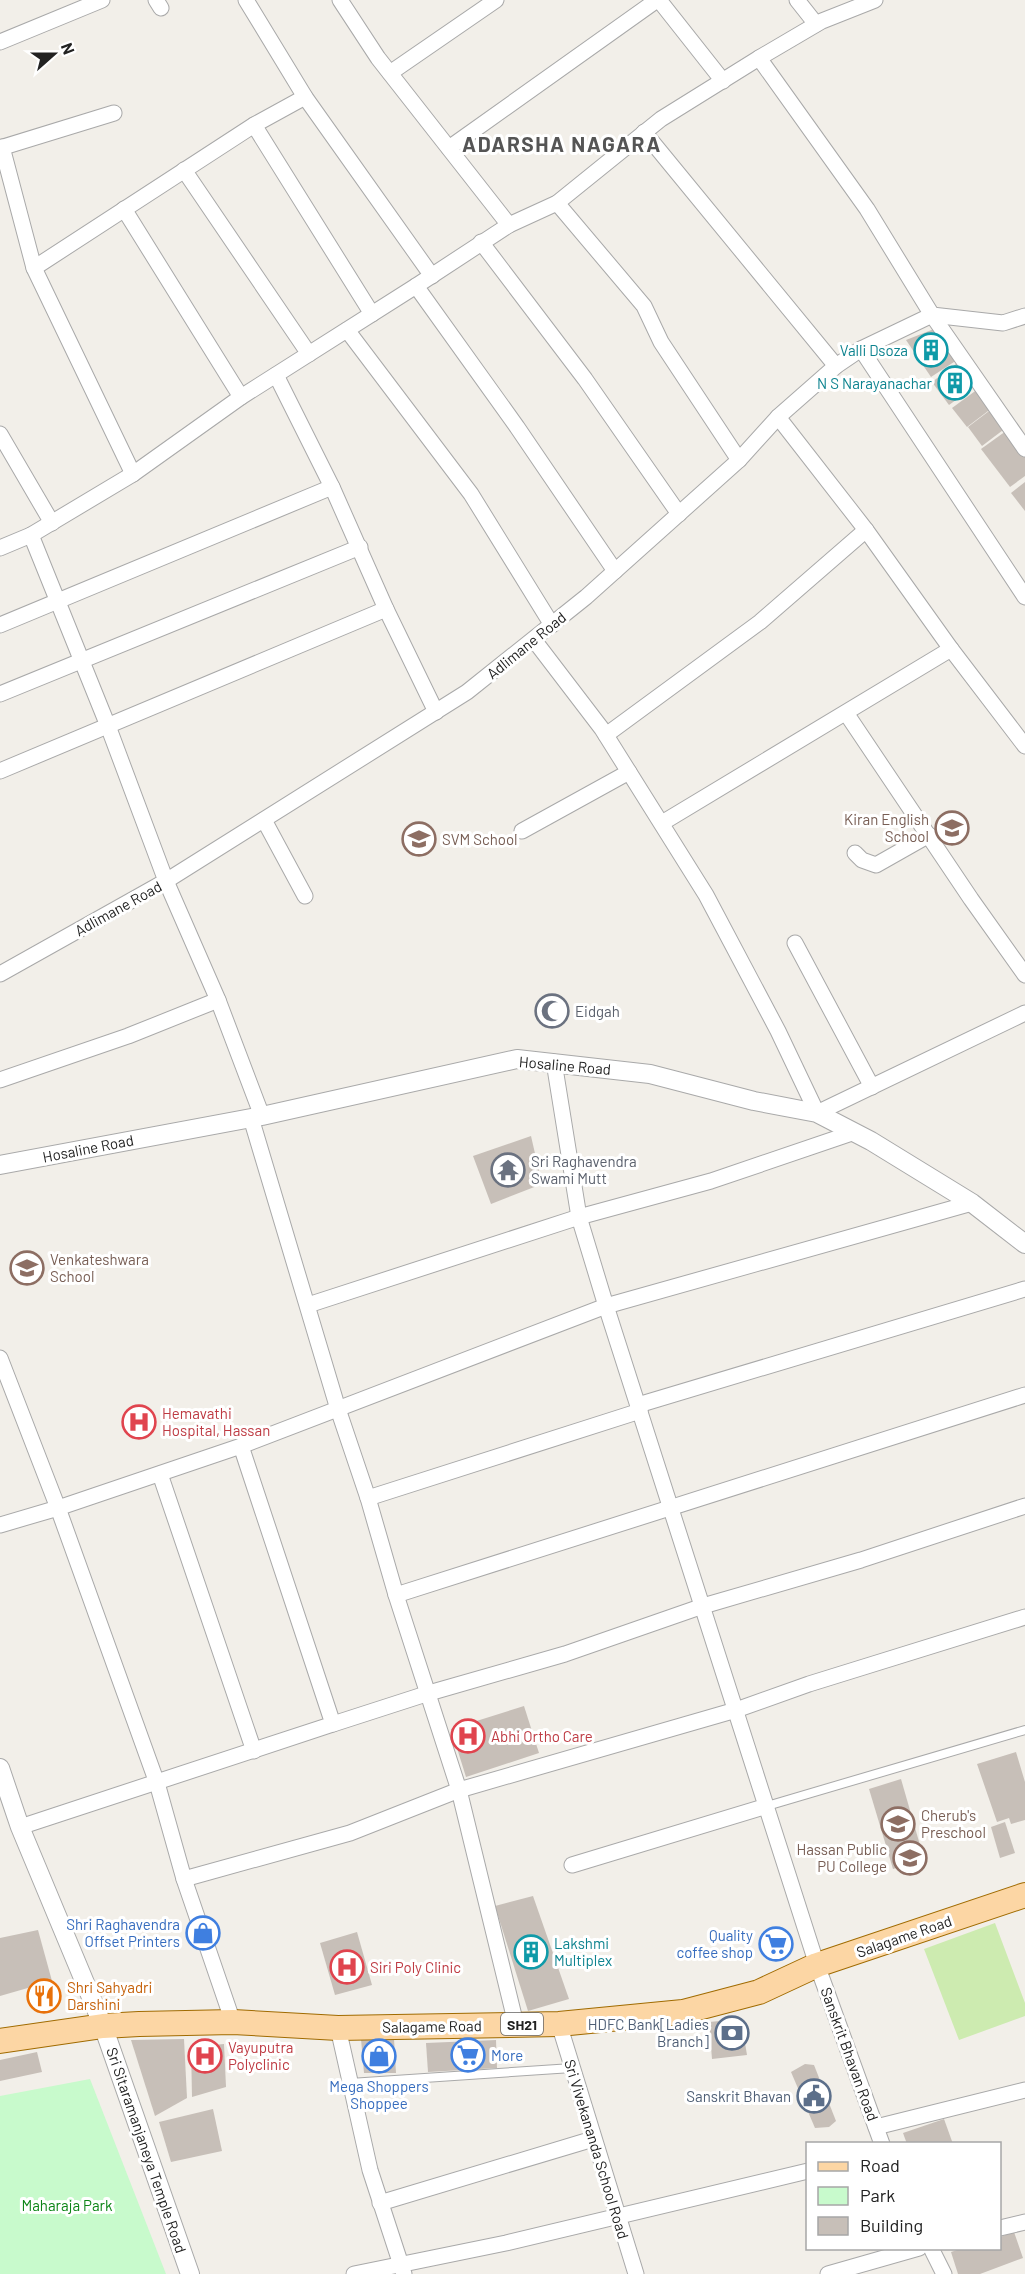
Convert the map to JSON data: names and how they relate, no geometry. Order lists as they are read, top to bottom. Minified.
{"streets":{"main road":["Salagame Road","SH21"],"street":["Adlimane Road","Hosaline Road","Sanskrit Bhavan Road","Sri Vivekananda School Road","Sri Sitaramanjaneya Temple Road"]},"crossings":[["Hosaline Road","Sanskrit Bhavan Road"],["Salagame Road","Sanskrit Bhavan Road"],["Salagame Road","Sri Vivekananda School Road"],["Salagame Road","Sri Sitaramanjaneya Temple Road"]],"districts":["ADARSHA NAGARA"],"parks":["Maharaja Park"],"places":{"building":["Valli Dsoza","N S Narayanachar","Lakshmi Multiplex"],"school or university":["Kiran English School","SVM School","Venkateshwara School","Cherub's Preschool","Hassan Public PU College"],"mosque":["Eidgah"],"temple":["Sri Raghavendra Swami Mutt"],"hospital":["Hemavathi Hospital, Hassan","Abhi Ortho Care","Siri Poly Clinic","Vayuputra Polyclinic"],"shop":["Shri Raghavendra Offset Printers","Mega Shoppers Shoppee"],"supermarket":["Quality coffee shop","More"],"restaurant":["Shri Sahyadri Darshini"],"bank":["HDFC Bank[Ladies Branch]"],"public building":["Sanskrit Bhavan"]},"legend":["Road","Park","Building"],"north":"right"}
